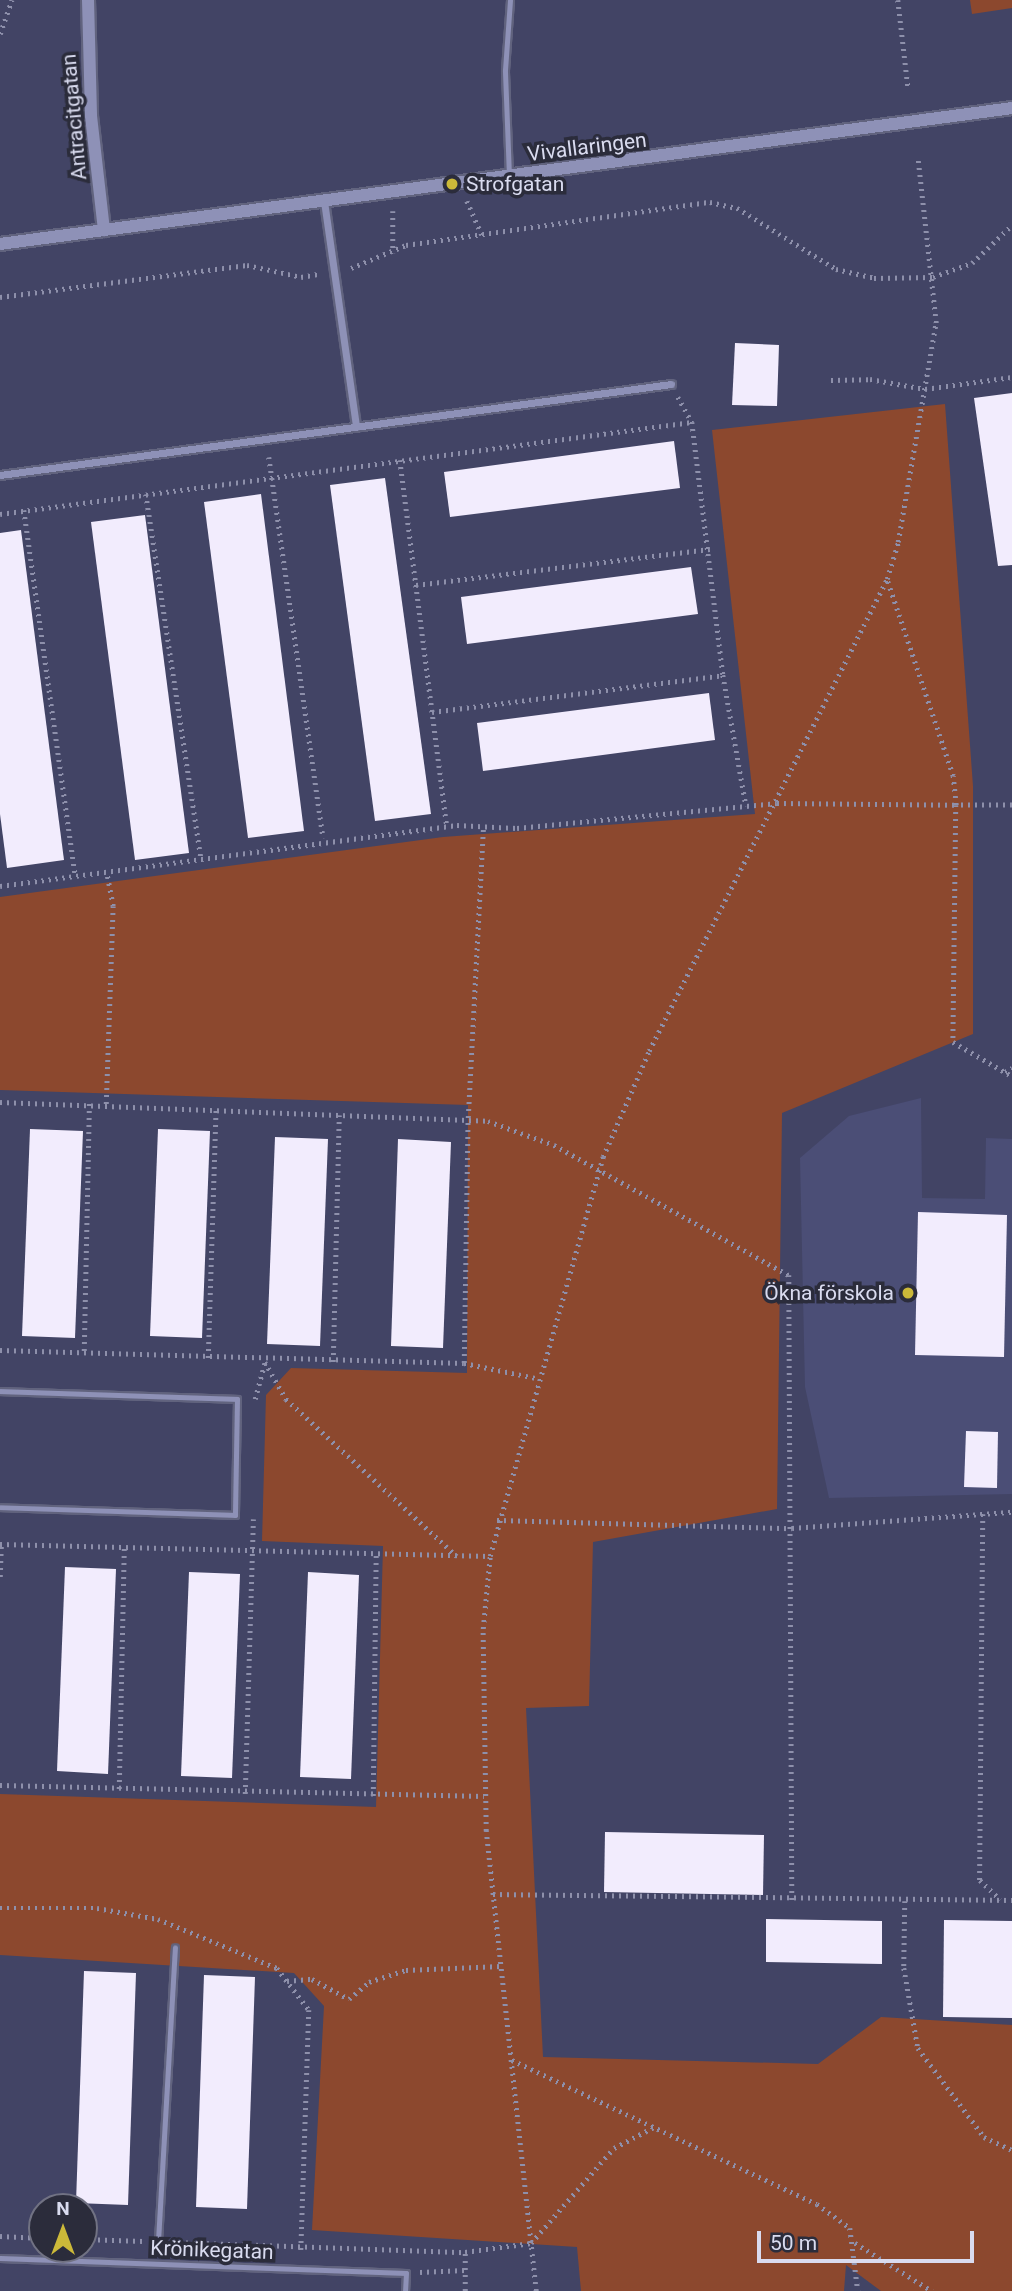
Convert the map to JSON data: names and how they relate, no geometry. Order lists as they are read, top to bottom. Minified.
{"streets":{"street":["Antracitgatan","Vivallaringen"],"lane":["Krönikegatan"]},"crossings":[["Antracitgatan","Vivallaringen"]],"places":["Strofgatan","Ökna förskola"],"scale_bar":"50 m","north":"top"}
